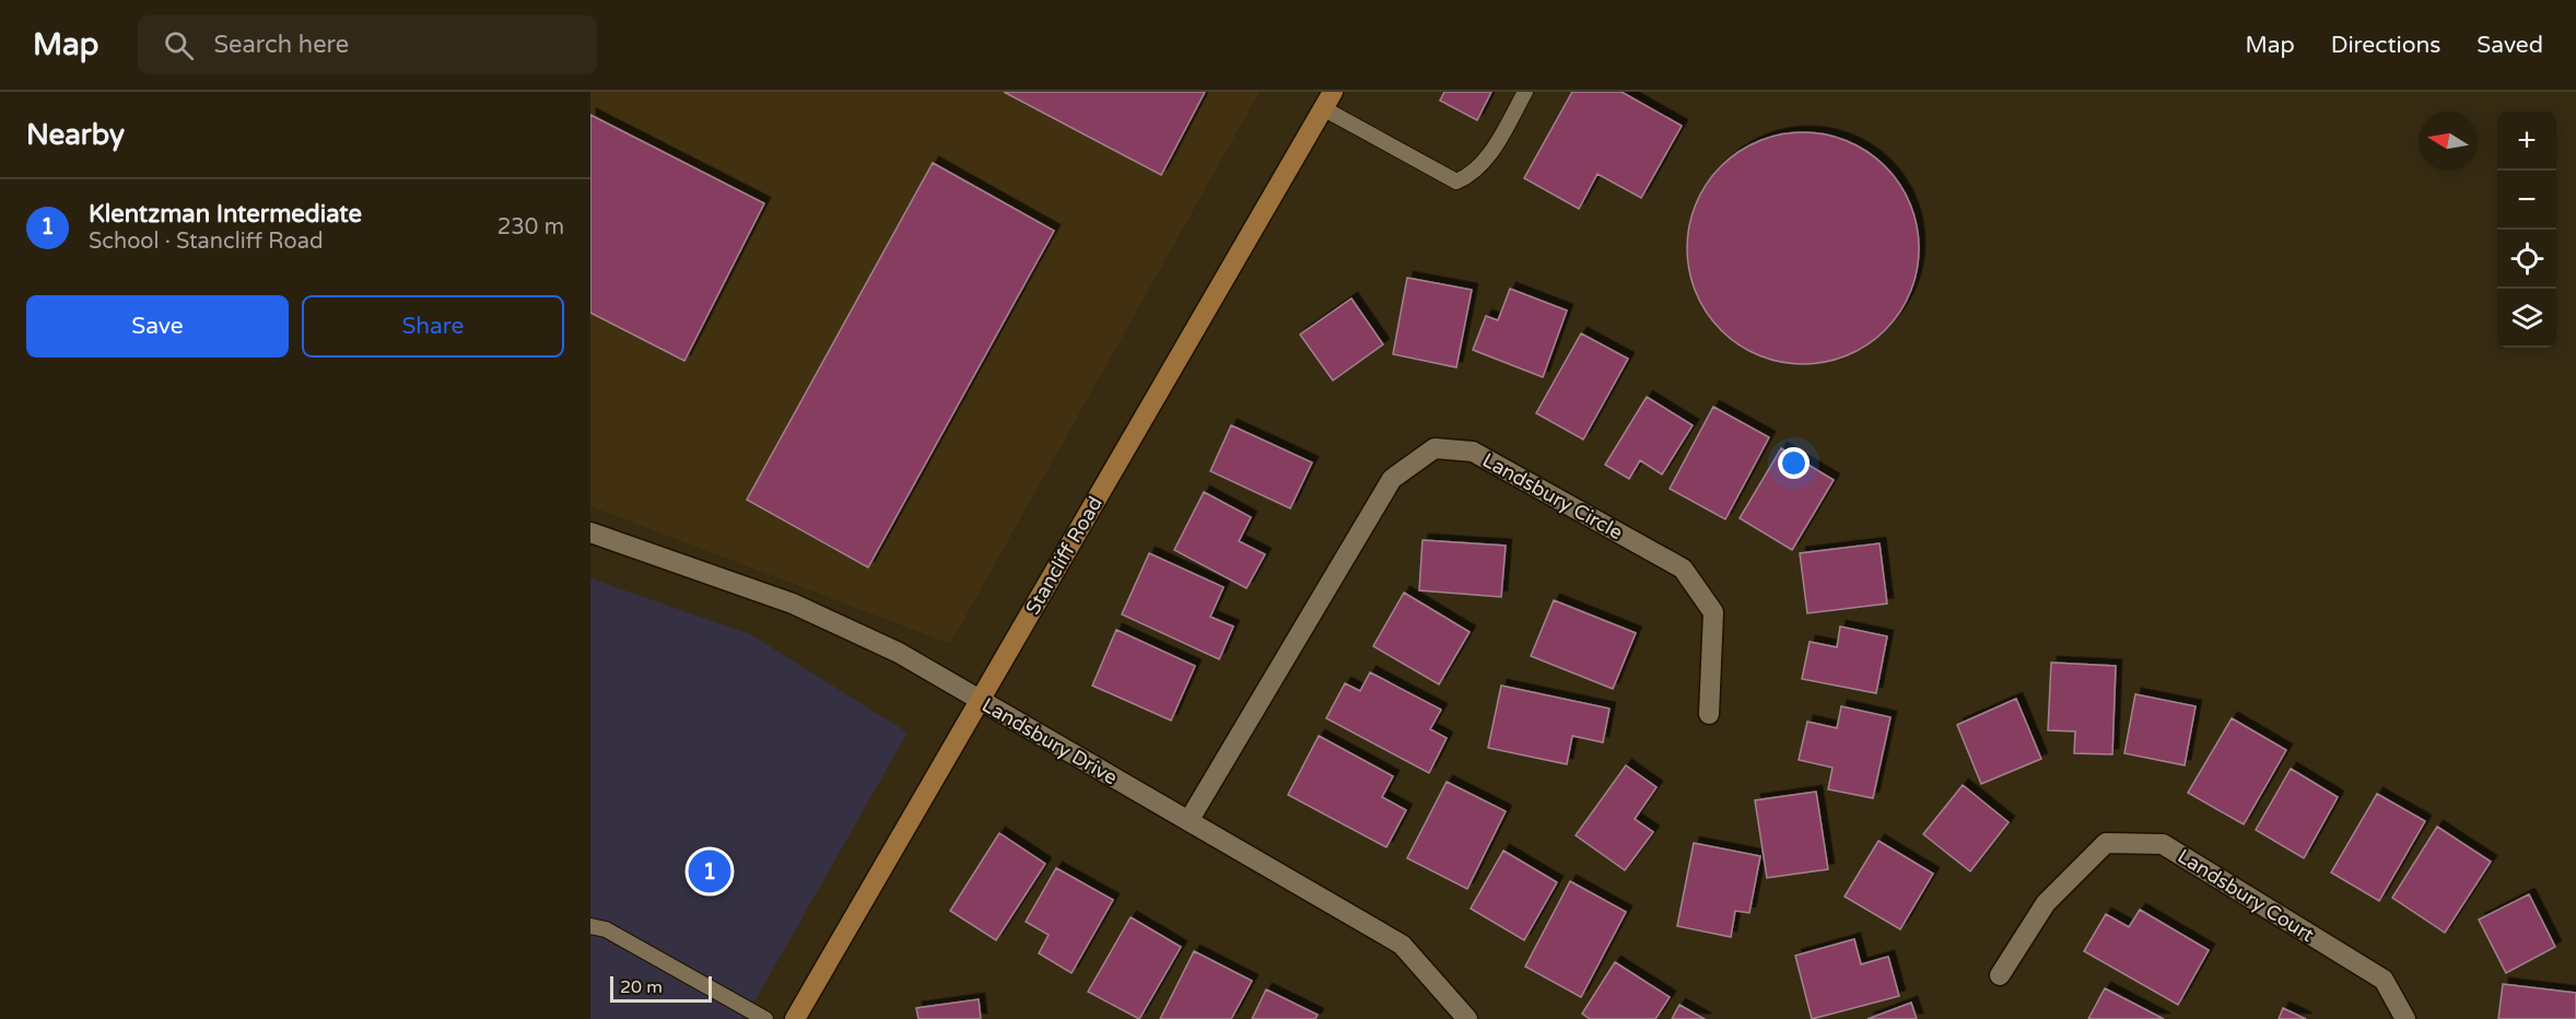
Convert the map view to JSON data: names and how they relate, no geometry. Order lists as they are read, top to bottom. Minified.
{"streets":{"street":["Landsbury Circle","Stancliff Road","Landsbury Drive","Landsbury Court"]},"crossings":[["Landsbury Circle","Landsbury Drive"],["Stancliff Road","Landsbury Drive"]],"scale_bar":"20 m","north":"left","page":{"header":"Map","search":"Search here","nav":["Map","Directions","Saved"],"heading":"Nearby","map_buttons":["+","−"],"list":[{"mark":"1","name":"Klentzman Intermediate","note":"School · Stancliff Road","value":"230 m"}],"buttons":["Save","Share"],"pins":"1","scale":"20 m"}}
